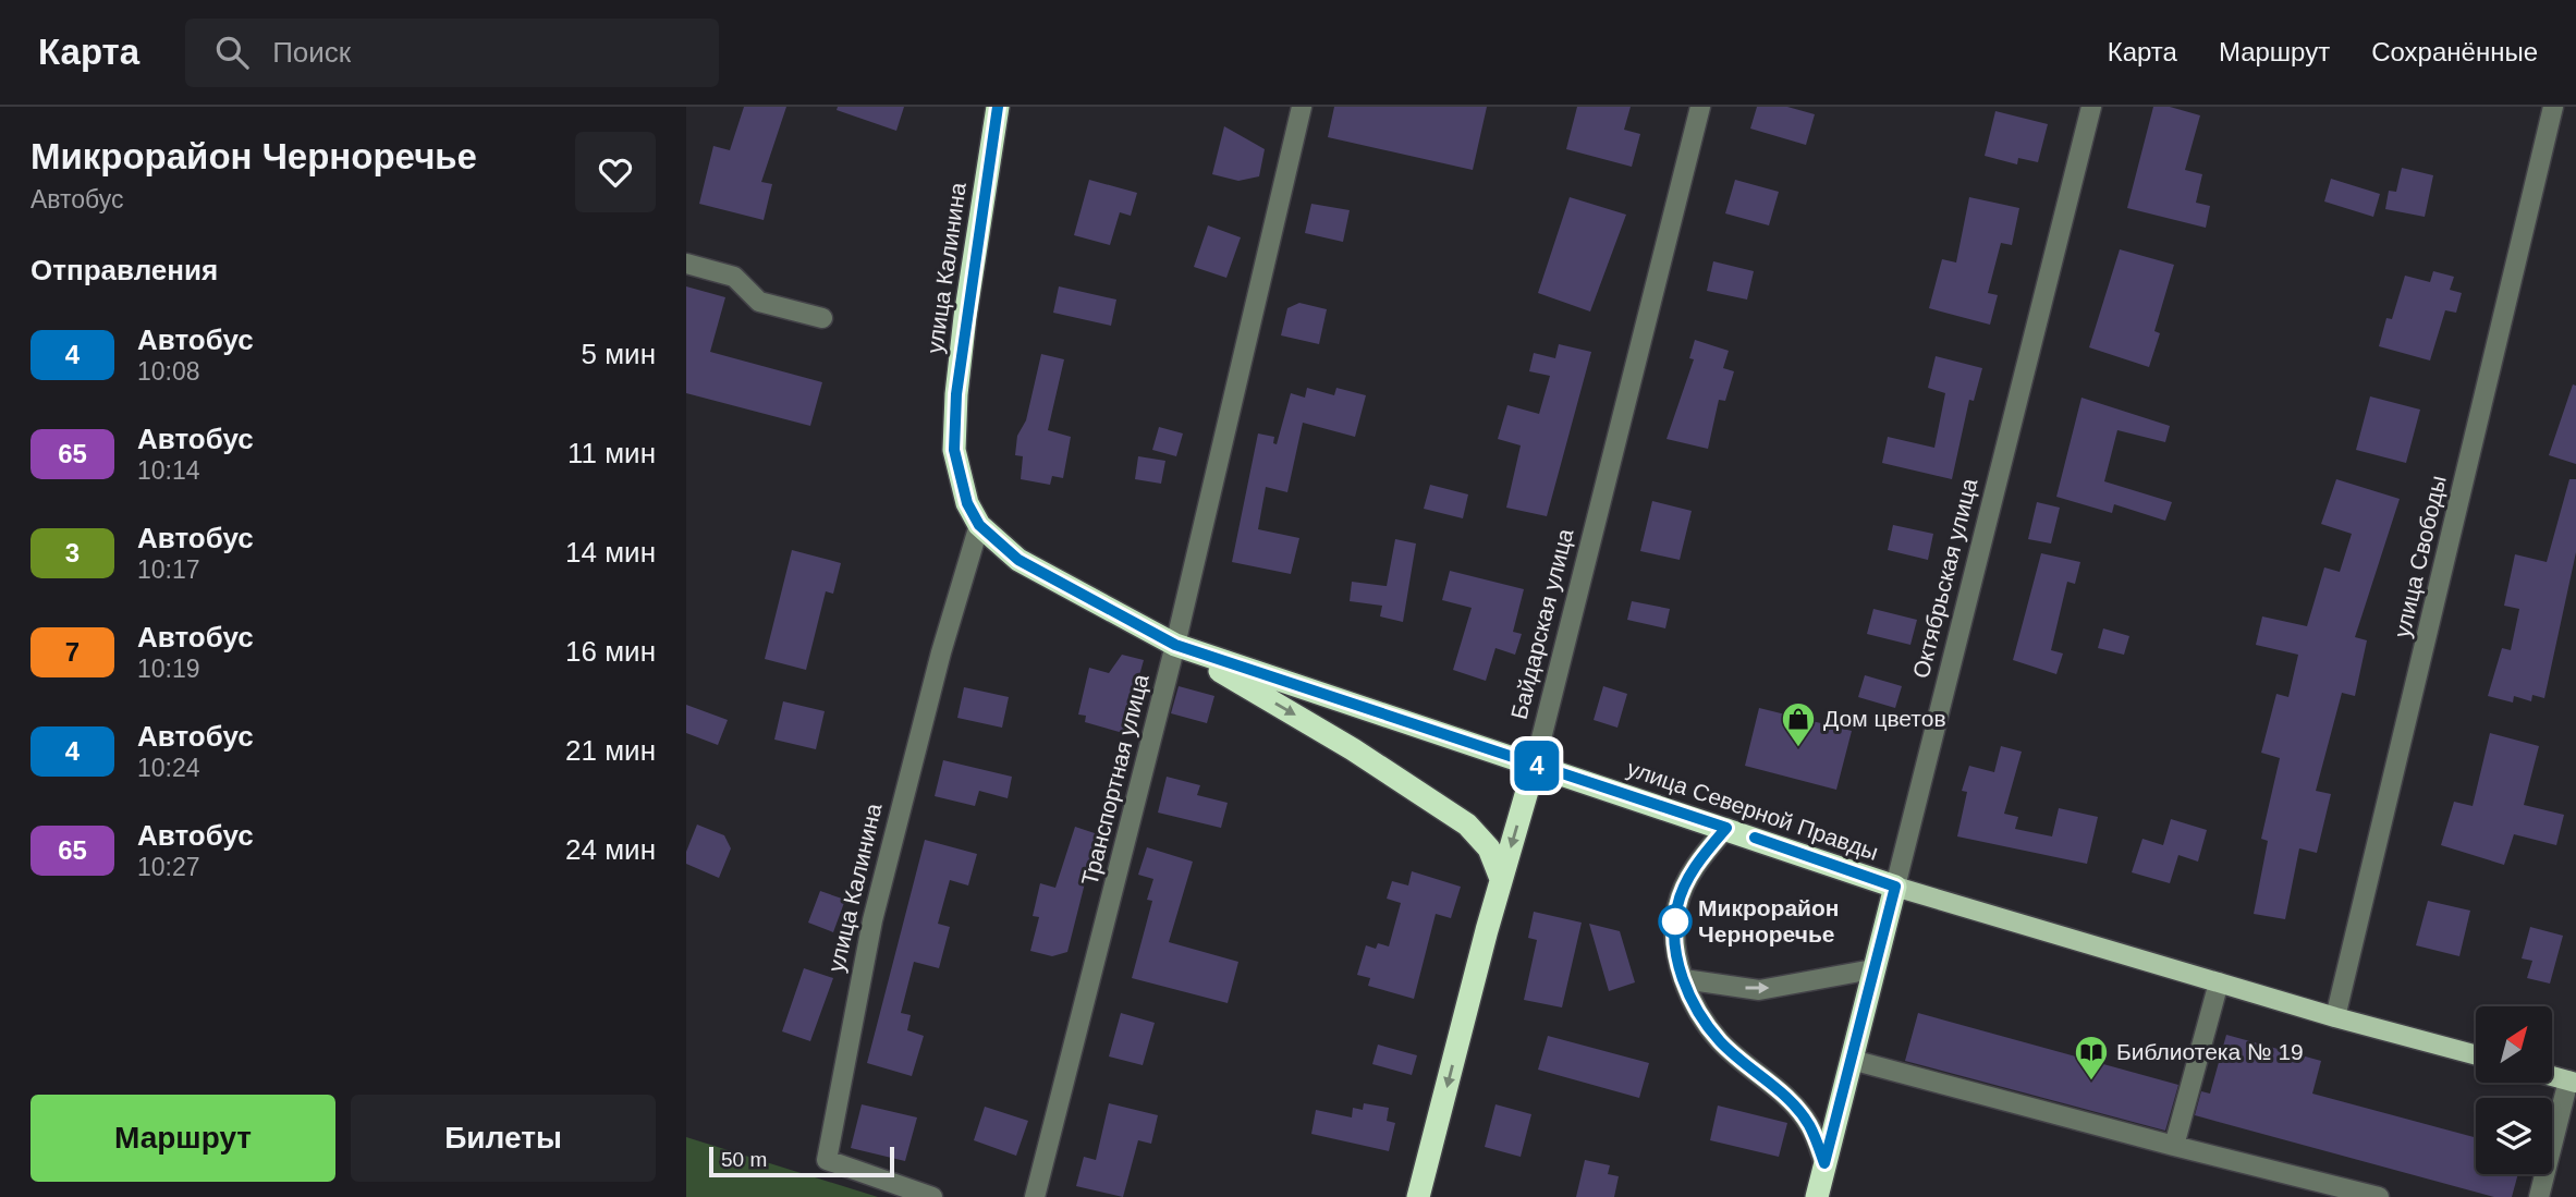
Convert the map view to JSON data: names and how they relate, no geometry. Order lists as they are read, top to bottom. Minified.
{"streets":{"highway":["улица Калинина","Октябрьская улица","Байдарская улица","улица Северной Правды"],"street":["улица Свободы","Транспортная улица"]},"crossings":[["улица Калинина","улица Северной Правды"],["улица Свободы","улица Северной Правды"],["Октябрьская улица","улица Северной Правды"],["Байдарская улица","улица Северной Правды"],["Транспортная улица","улица Северной Правды"]],"places":{"shop":["Дом цветов"],"other":["Микрорайон Черноречье"],"library":["Библиотека № 19"]},"lines":["bus line 4"],"scale_bar":"50 m","north":"top right","page":{"header":"Карта","search":"Поиск","nav":["Карта","Маршрут","Сохранённые"],"heading":[["Микрорайон Черноречье","Автобус"],"Отправления"],"on_map":"4","list":[{"mark":"4","name":"Автобус","note":"10:08","value":"5 мин"},{"mark":"65","name":"Автобус","note":"10:14","value":"11 мин"},{"mark":"3","name":"Автобус","note":"10:17","value":"14 мин"},{"mark":"7","name":"Автобус","note":"10:19","value":"16 мин"},{"mark":"4","name":"Автобус","note":"10:24","value":"21 мин"},{"mark":"65","name":"Автобус","note":"10:27","value":"24 мин"}],"buttons":["Маршрут","Билеты"],"scale":"50 m"}}
